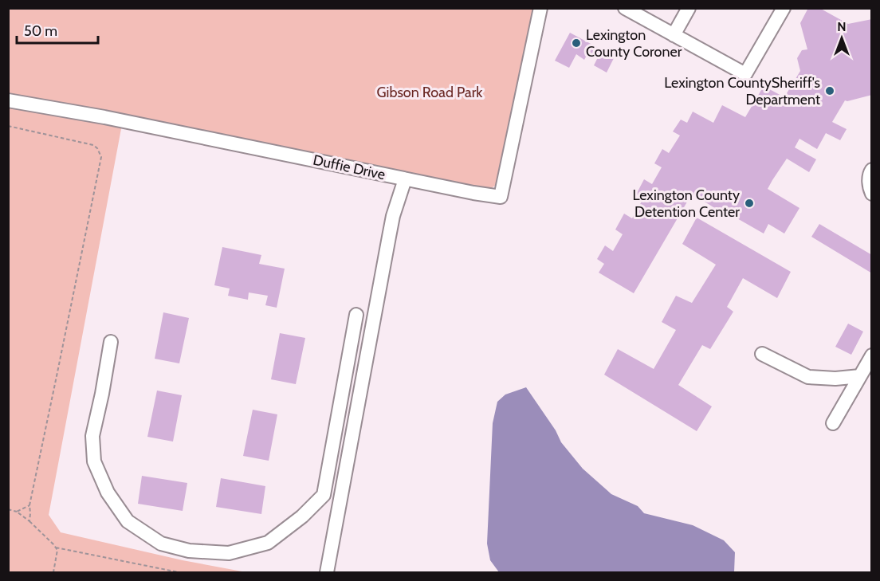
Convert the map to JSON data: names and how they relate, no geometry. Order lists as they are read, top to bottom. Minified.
{"streets":{"street":["Duffie Drive"]},"parks":["Gibson Road Park"],"places":["Lexington County Coroner","Lexington CountySheriff's Department","Lexington County Detention Center"],"scale_bar":"50 m","north":"top"}
